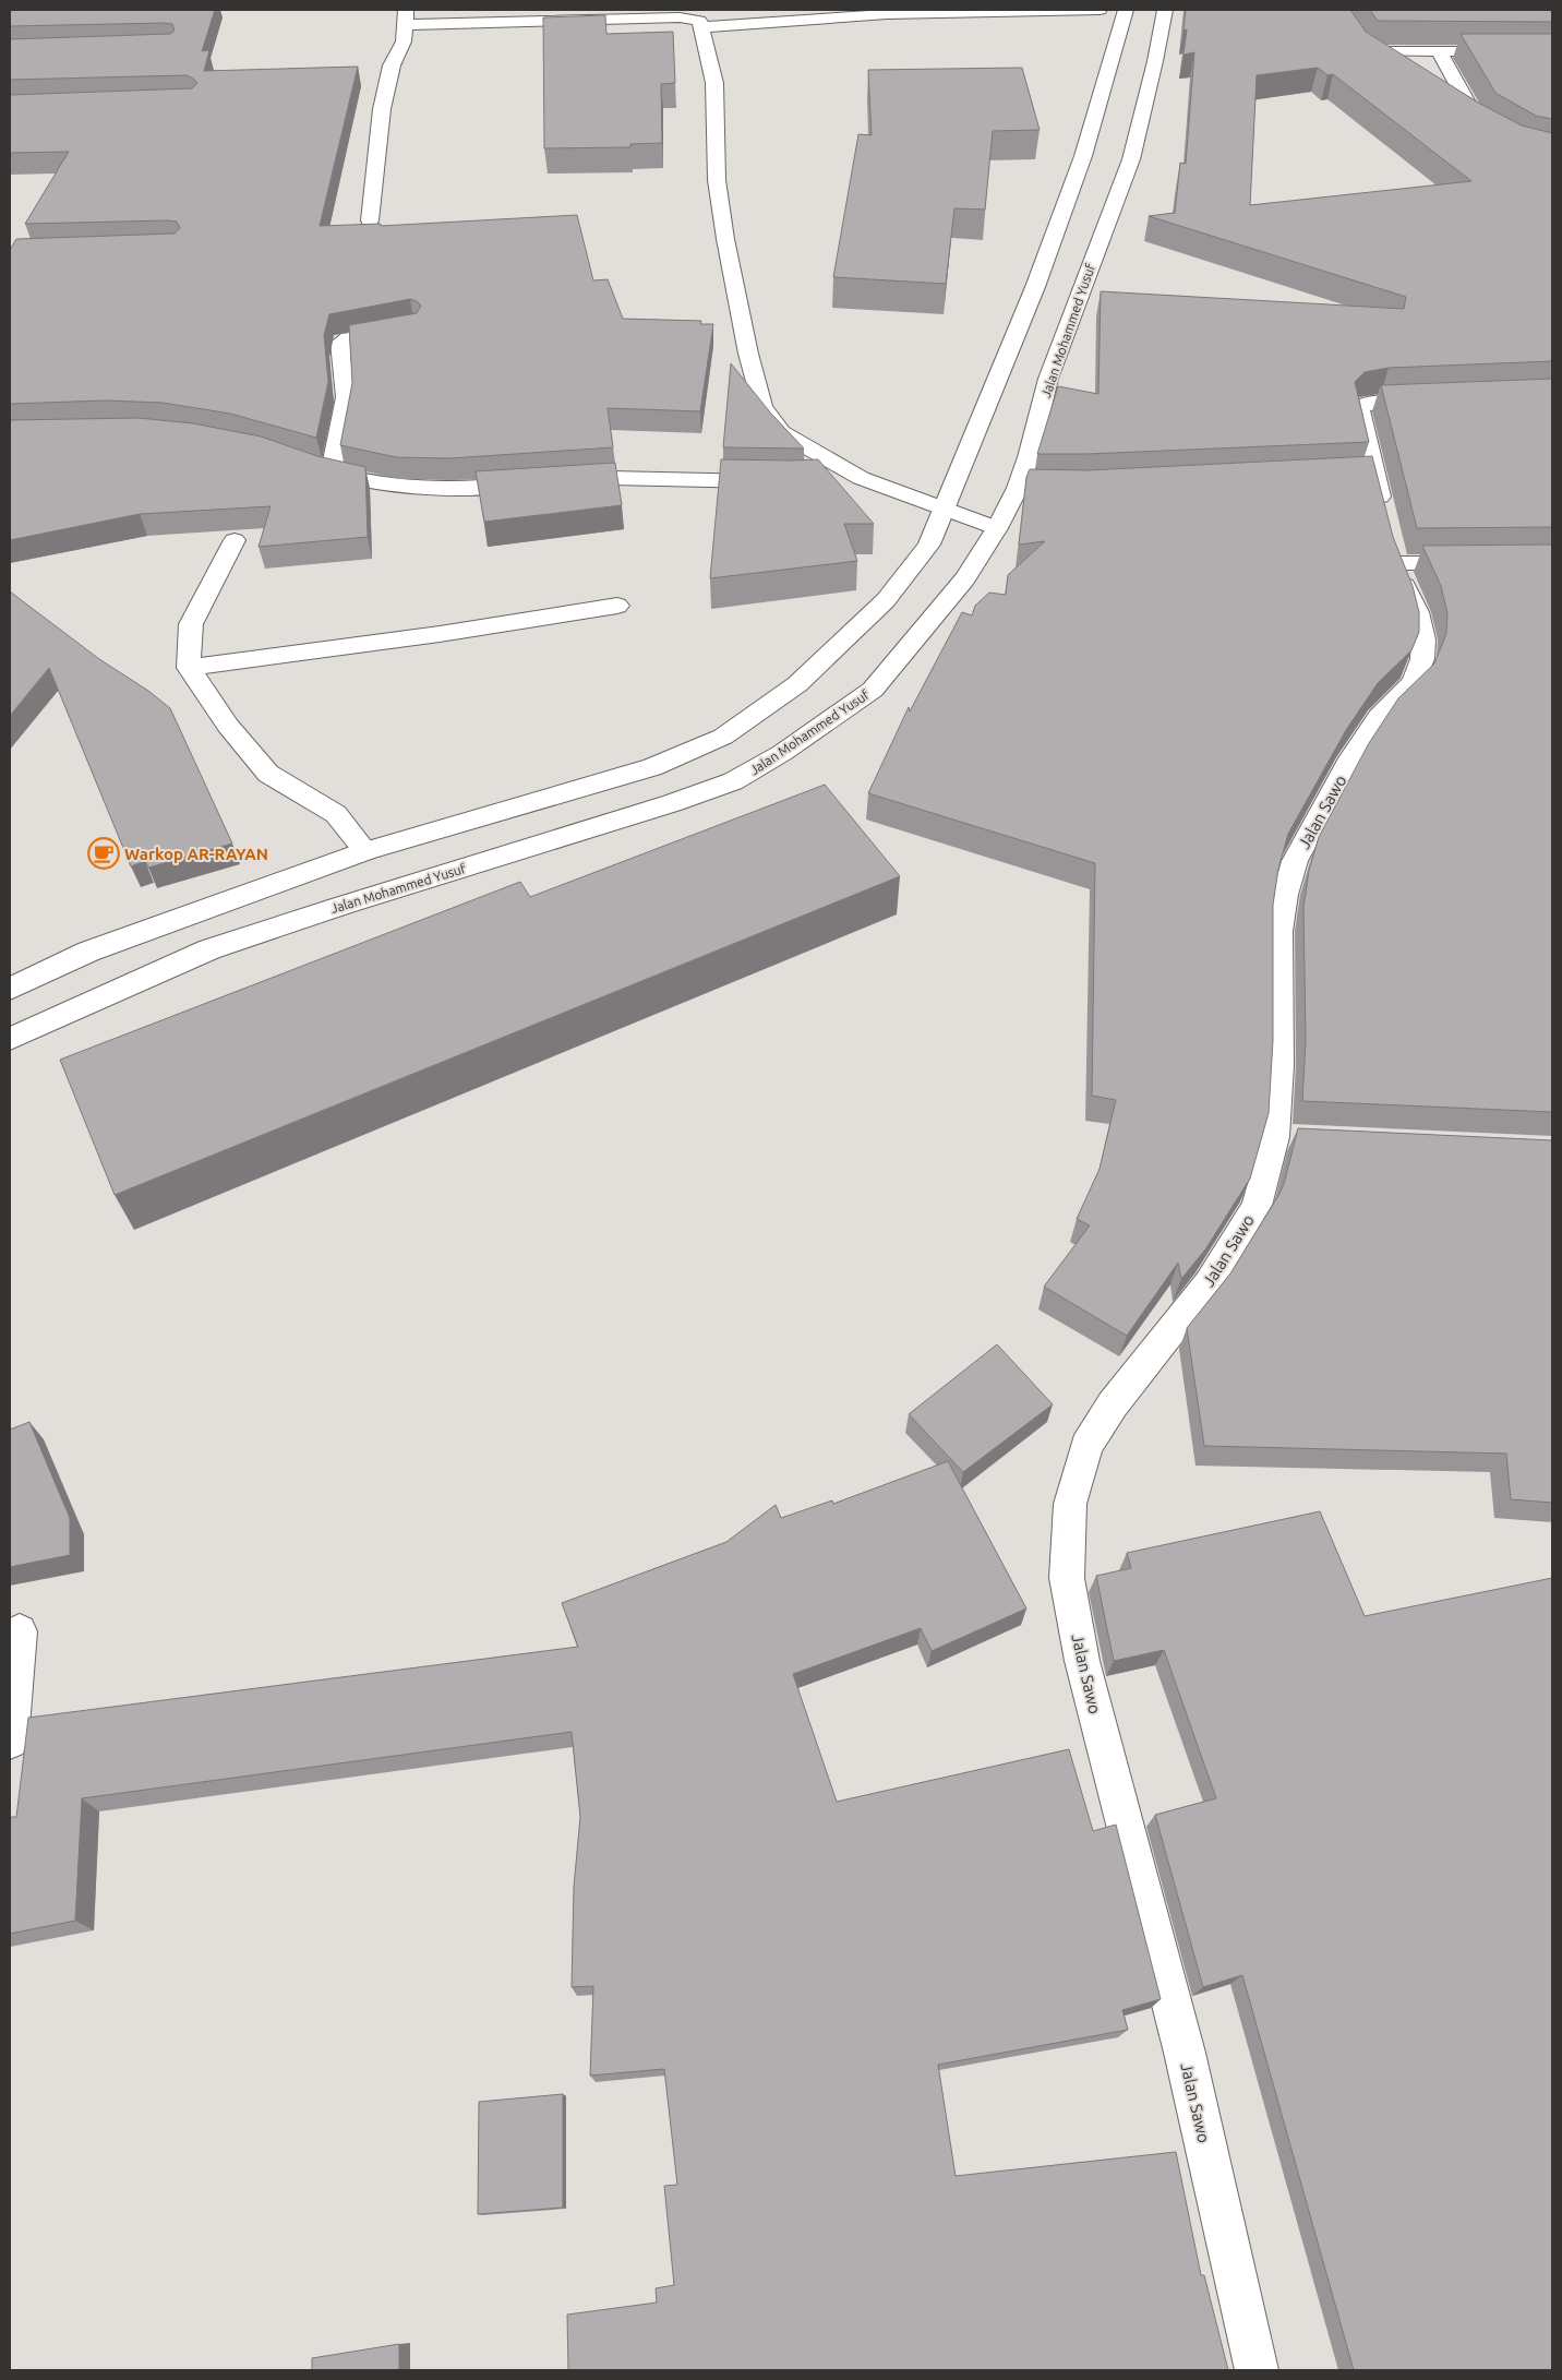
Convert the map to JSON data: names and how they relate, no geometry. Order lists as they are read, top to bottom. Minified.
{"streets":{"street":["Jalan Mohammed Yusuf","Jalan Sawo"]},"places":{"cafe":["Warkop AR-RAYAN"]}}
